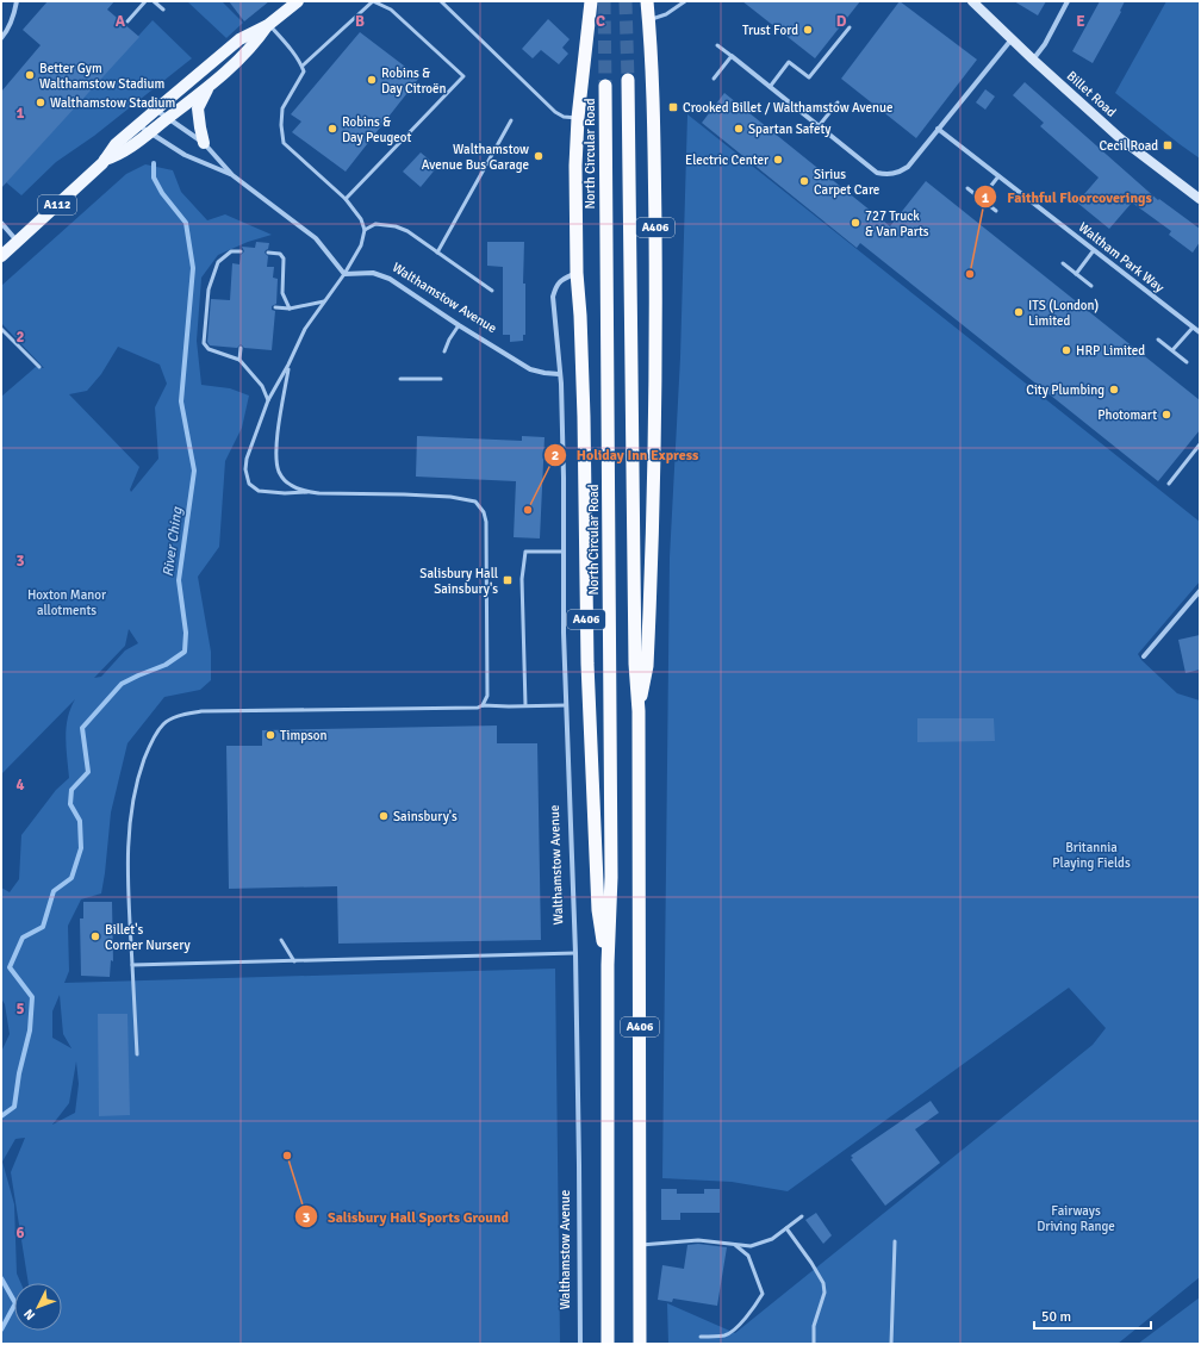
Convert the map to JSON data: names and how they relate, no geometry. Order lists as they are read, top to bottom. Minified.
{"streets":{"highway":["North Circular Road","A406"],"main road":["Billet Road","A112"],"street":["Waltham Park Way","Walthamstow Avenue"]},"crossings":[["North Circular Road","A406"]],"water":["River Ching"],"parks":["Hoxton Manor allotments","Britannia Playing Fields","Fairways Driving Range"],"places":{"other":["Trust Ford","Better Gym Walthamstow Stadium","Robins & Day Citroën","Walthamstow Stadium","Robins & Day Peugeot","Spartan Safety","Walthamstow Avenue Bus Garage","Electric Center","Sirius Carpet Care","727 Truck & Van Parts","Faithful Floorcoverings","ITS (London) Limited","HRP Limited","City Plumbing","Photomart","Holiday Inn Express","Timpson","Sainsbury's","Billet's Corner Nursery","Salisbury Hall Sports Ground"],"transit":["Crooked Billet / Walthamstow Avenue","Cecil Road","Salisbury Hall Sainsbury's"]},"scale_bar":"50 m","north":"bottom left","grid":{"columns":["A","B","C","D","E"],"rows":["1","2","3","4","5","6"]}}
